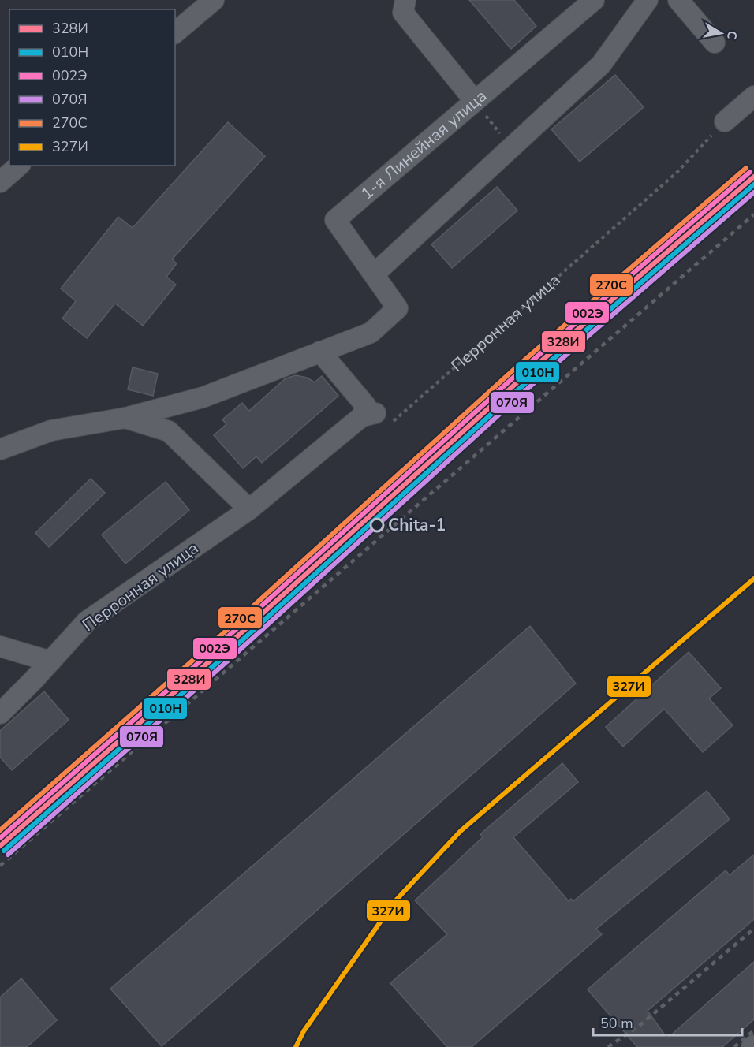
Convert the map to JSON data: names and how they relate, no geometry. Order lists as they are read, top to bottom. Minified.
{"streets":{"street":["1-я Линейная улица","Перронная улица"]},"places":["Chita-1"],"lines":["transit line 270С","transit line 002Э","transit line 328И","transit line 010Н","transit line 070Я","transit line 327И"],"legend":["328И","010Н","002Э","070Я","270С","327И"],"scale_bar":"50 m","north":"right"}
